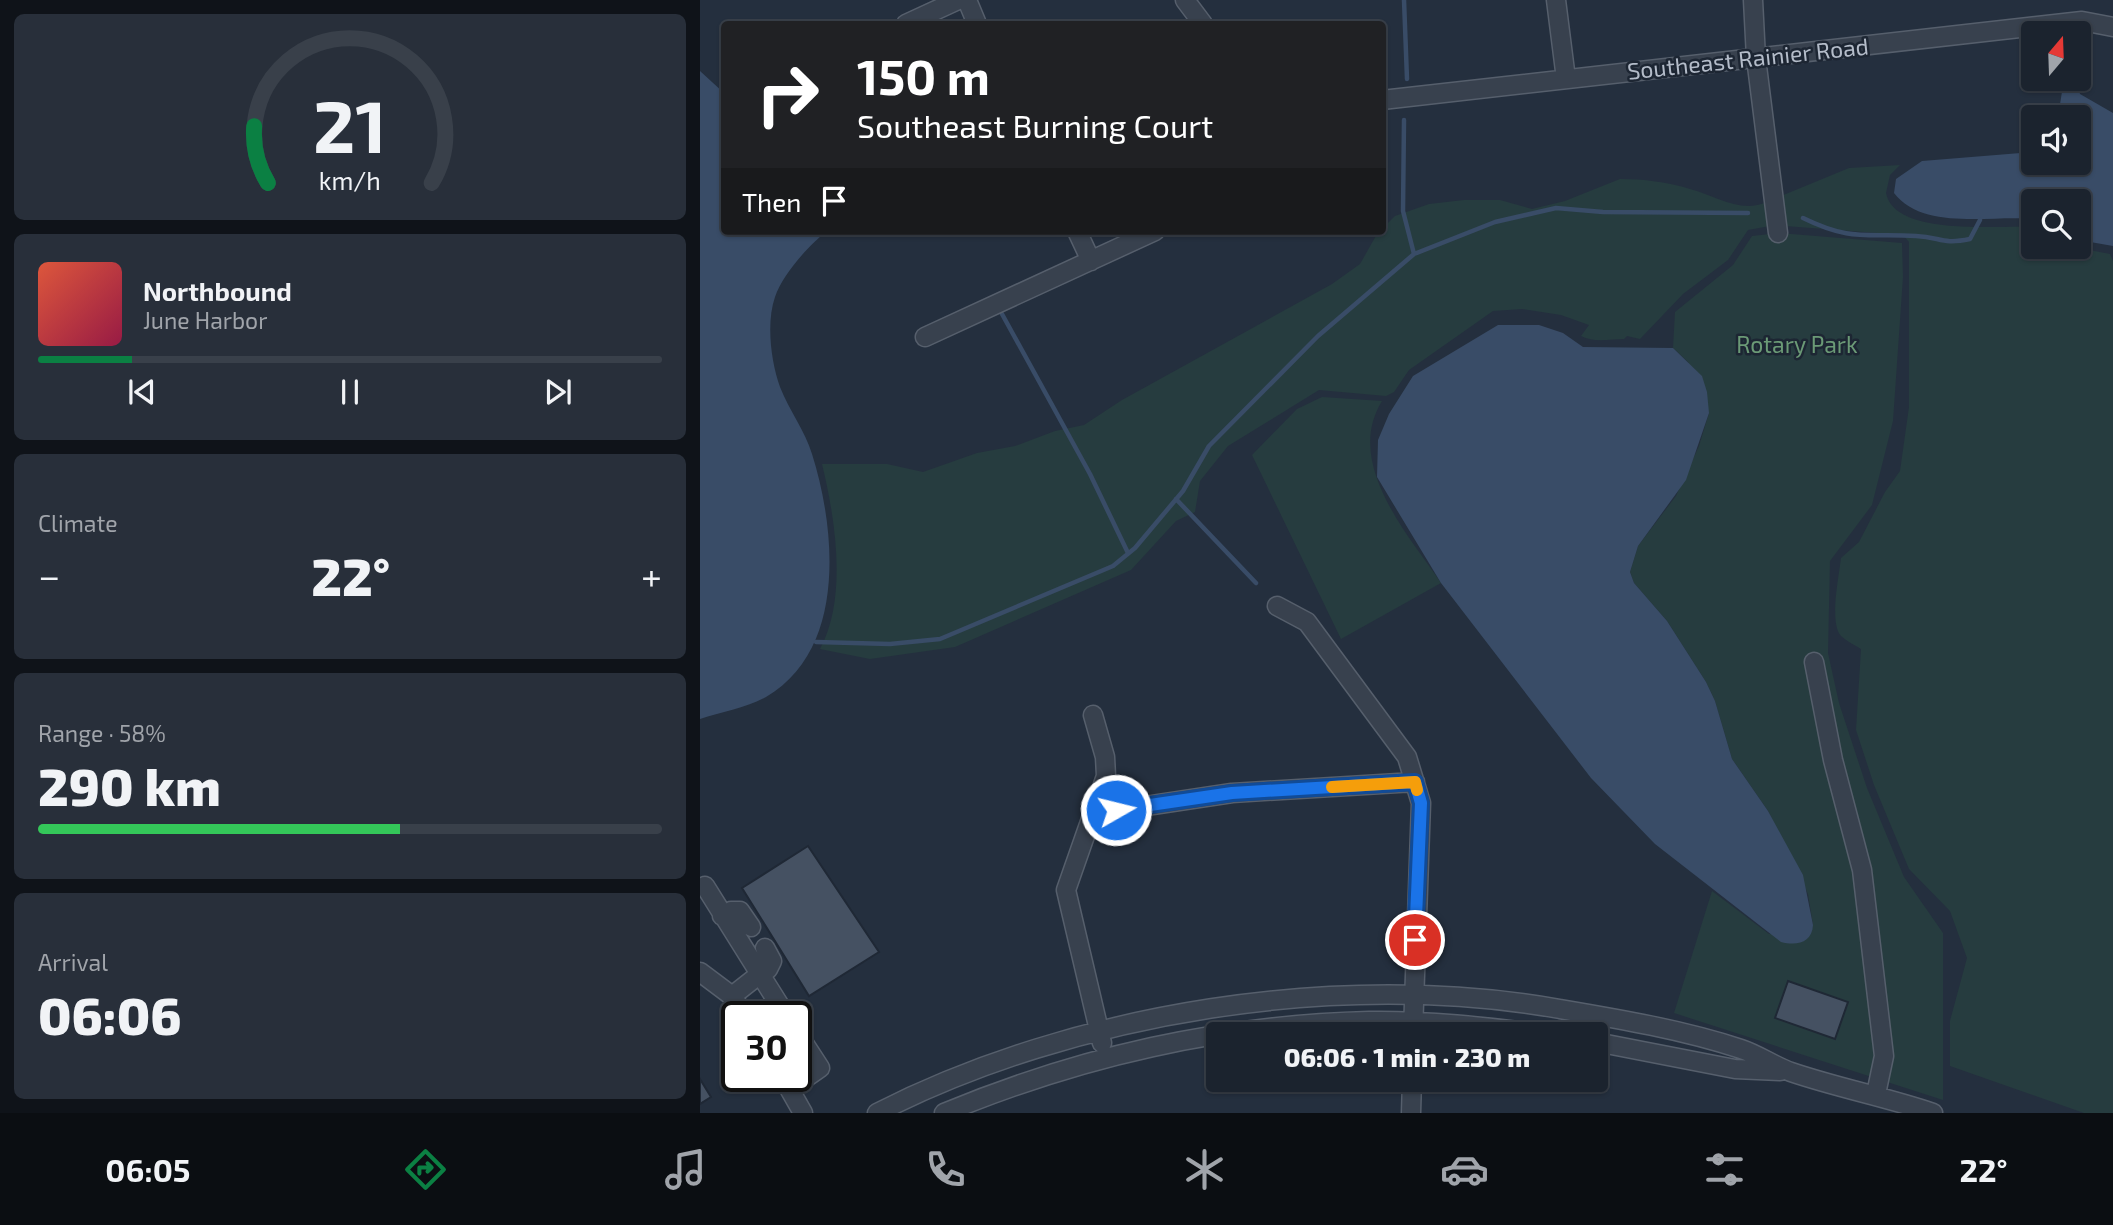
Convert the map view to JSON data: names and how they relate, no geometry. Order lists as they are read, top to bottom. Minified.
{"streets":{"street":["Southeast Rainier Road"]},"parks":["Rotary Park"],"north":"top","page":{"turn":["150 m","Southeast Burning Court"],"then":"Then","song":["Northbound","June Harbor"],"tile":["Climate",["Range · 58%","290 km"],["Arrival","06:06"]],"heat":["−","22°","+"],"limit":"30","trip":"06:06 · 1 min · 230 m","tabs":["06:05","22°"],"gauge":["21","km/h"]}}
